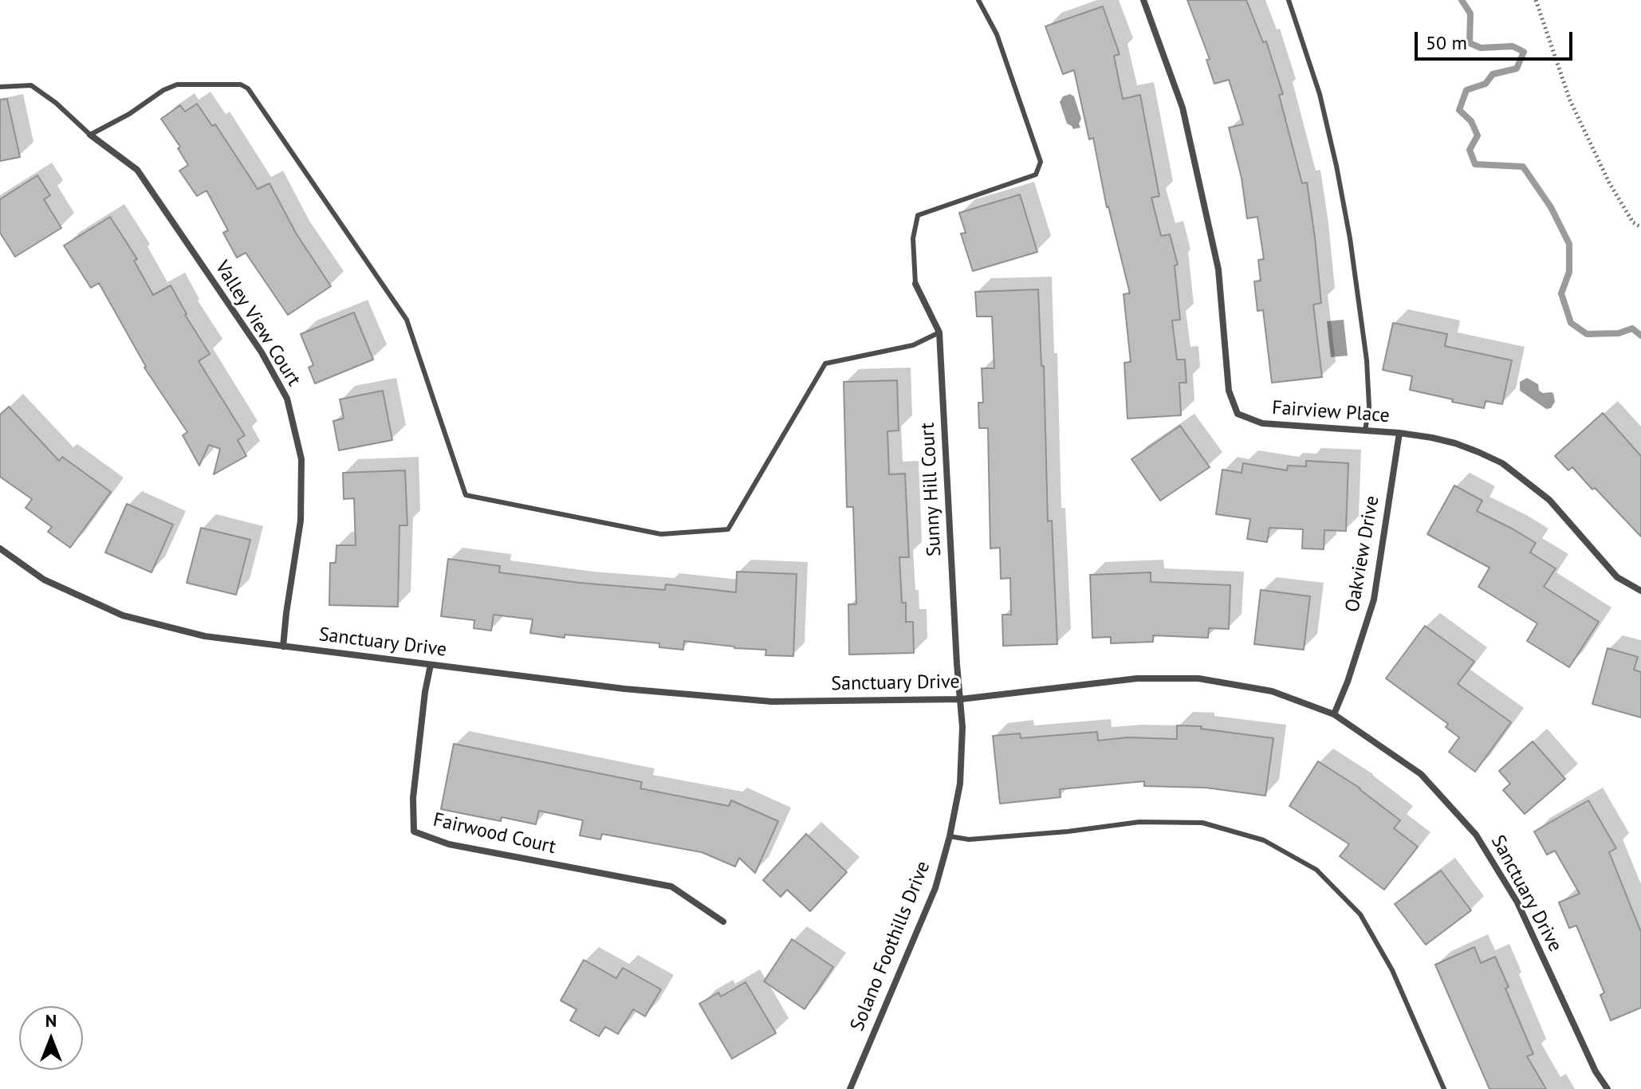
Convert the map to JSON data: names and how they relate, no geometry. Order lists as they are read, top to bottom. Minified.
{"streets":{"street":["Valley View Court","Fairview Place","Sunny Hill Court","Oakview Drive","Sanctuary Drive","Fairwood Court","Solano Foothills Drive"]},"crossings":[["Valley View Court","Sanctuary Drive"],["Fairview Place","Oakview Drive"],["Sunny Hill Court","Sanctuary Drive"],["Sunny Hill Court","Solano Foothills Drive"],["Oakview Drive","Sanctuary Drive"],["Sanctuary Drive","Fairwood Court"],["Sanctuary Drive","Solano Foothills Drive"]],"scale_bar":"50 m","north":"top"}
